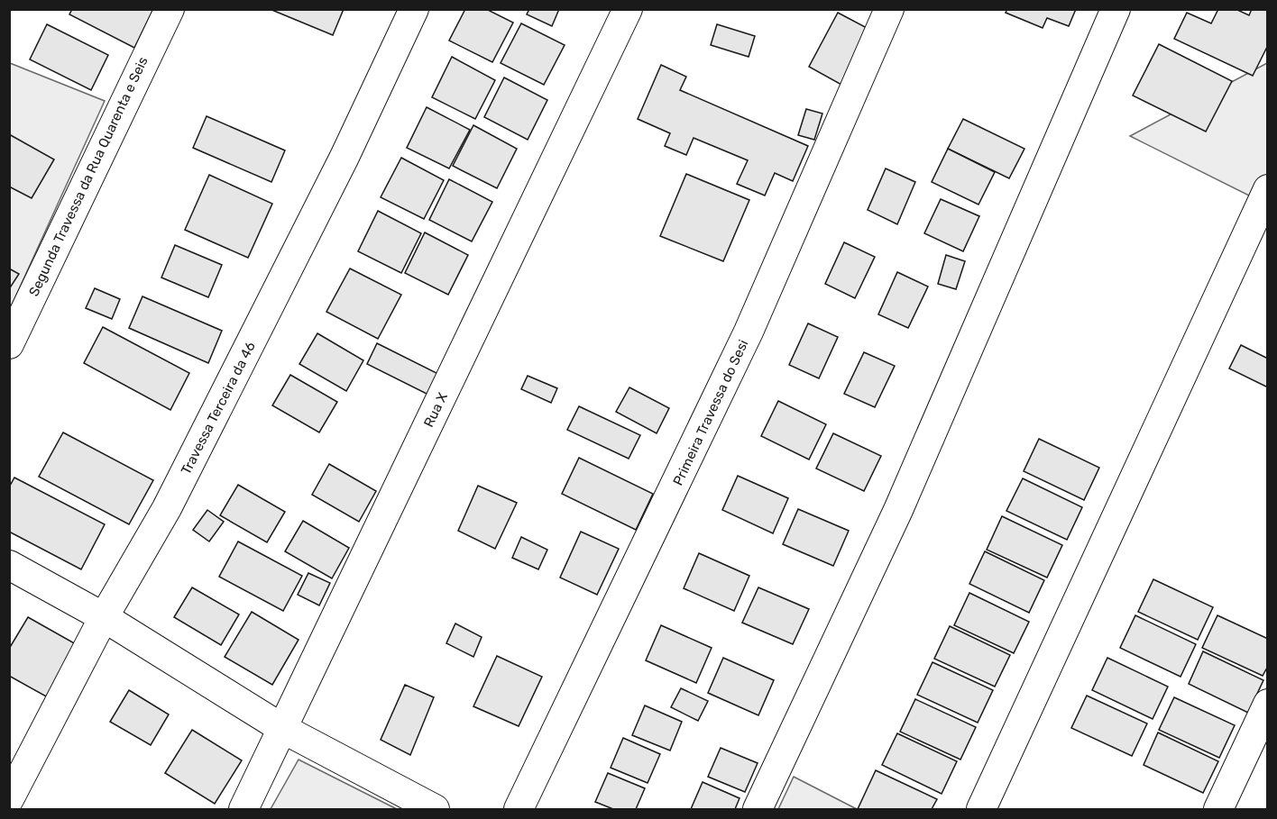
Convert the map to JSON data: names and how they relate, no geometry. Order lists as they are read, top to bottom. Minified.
{"streets":{"street":["Segunda Travessa da Rua Quarenta e Seis","Travessa Terceira da 46","Rua X","Primeira Travessa do Sesi"]}}
